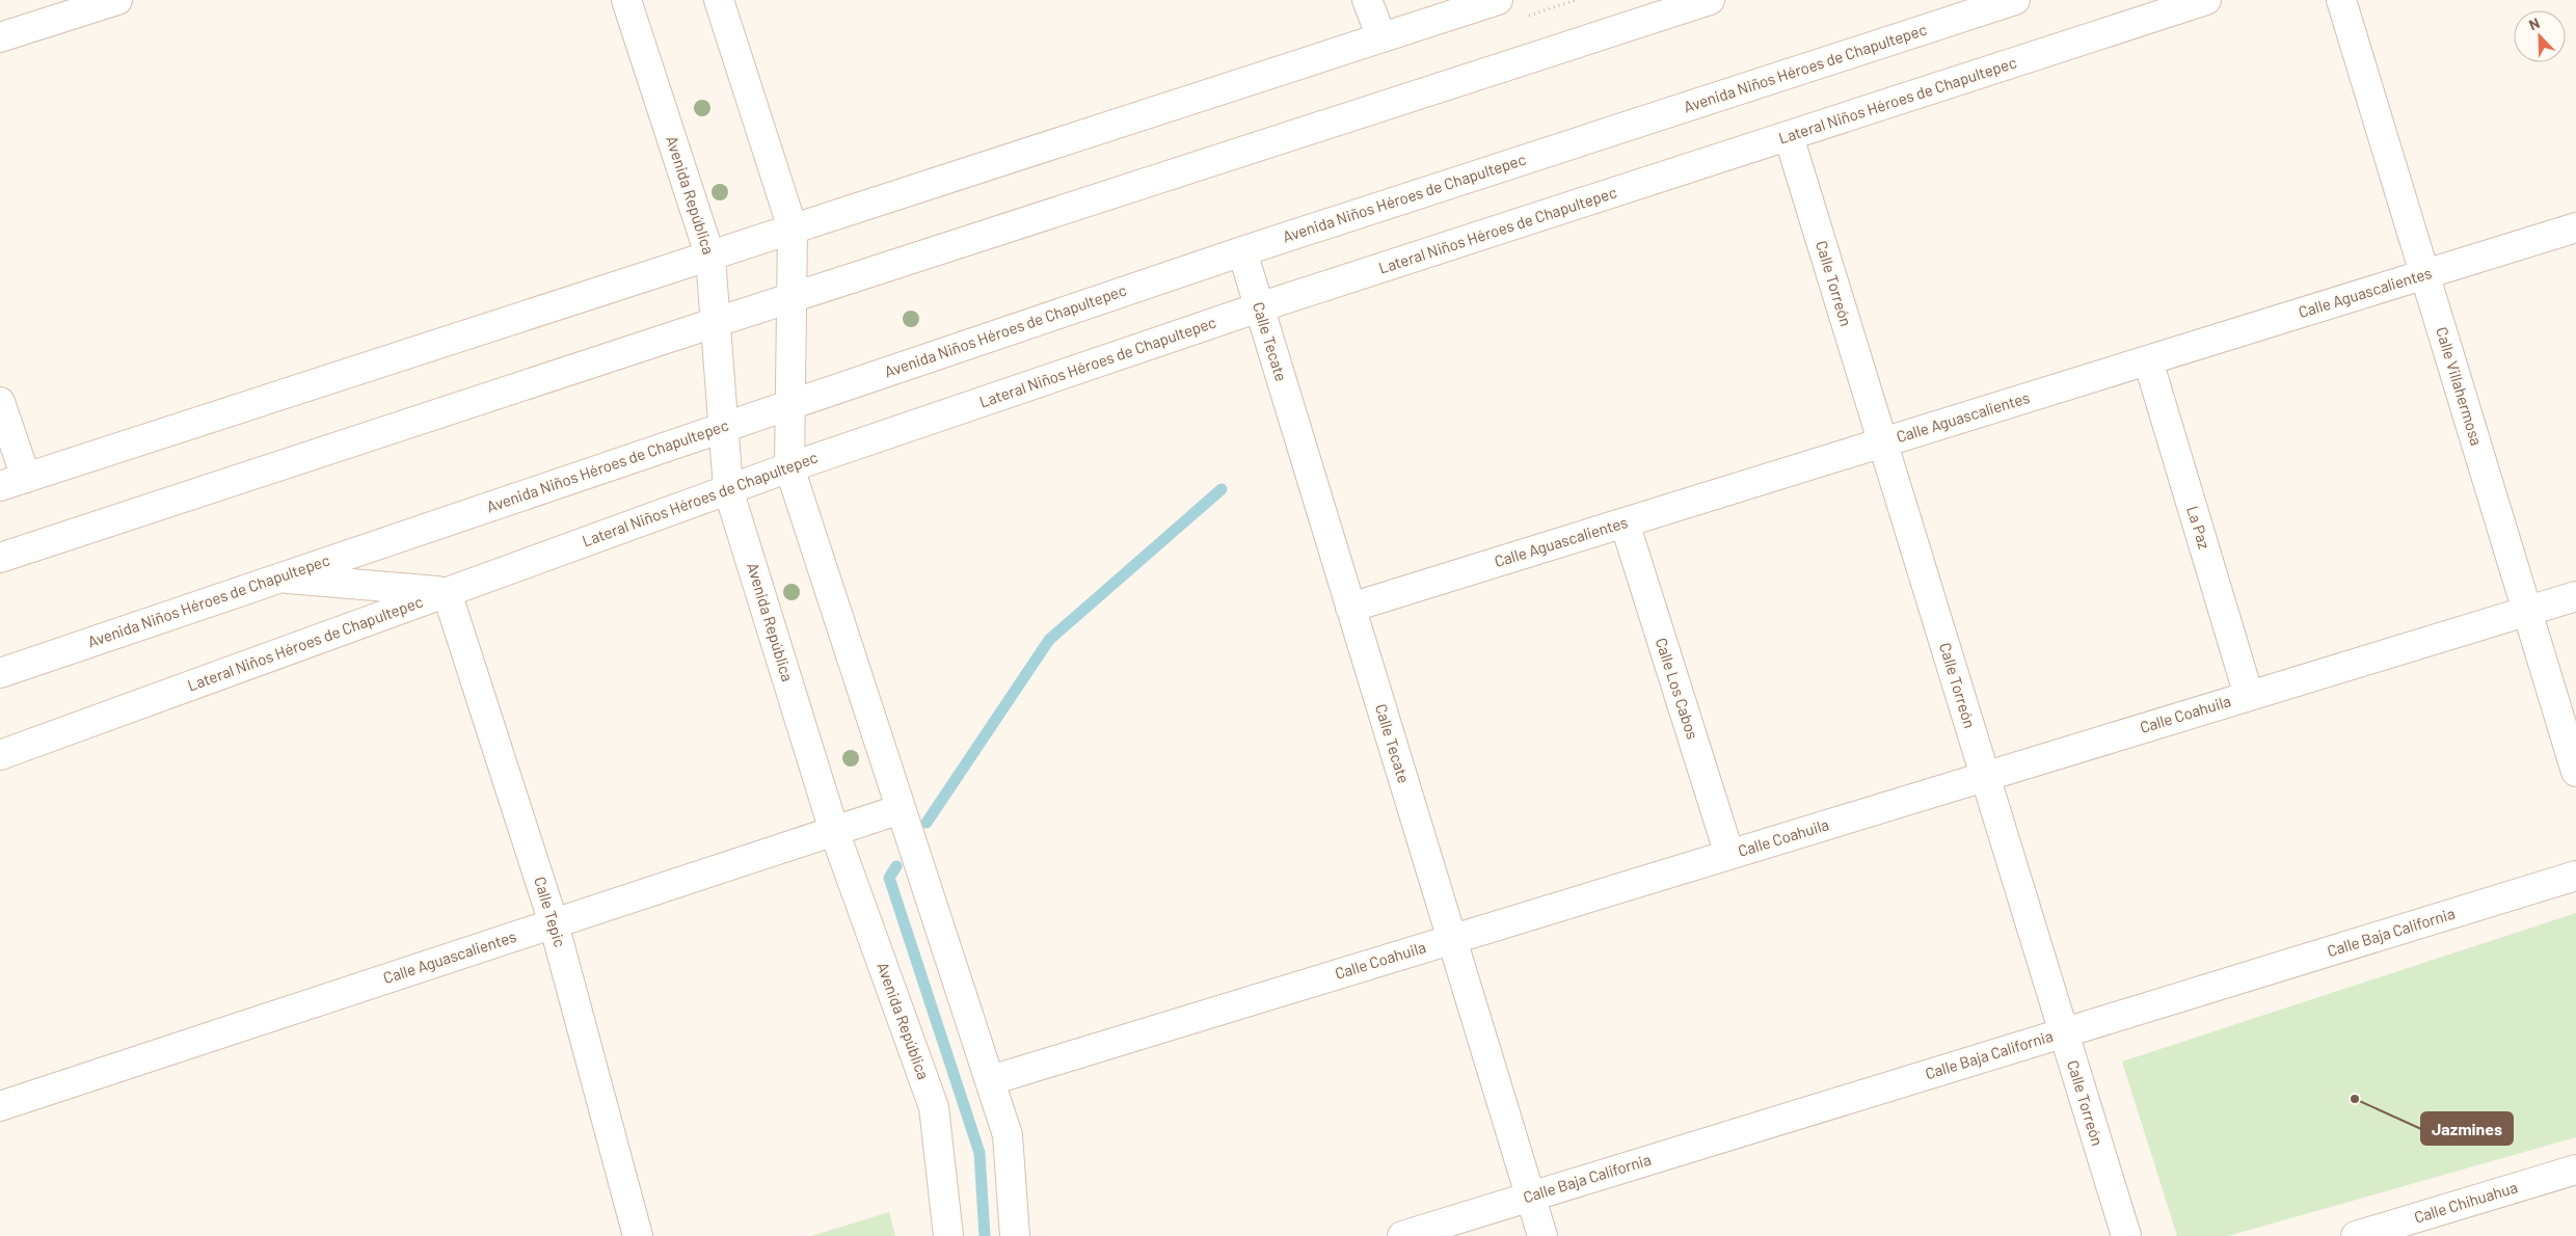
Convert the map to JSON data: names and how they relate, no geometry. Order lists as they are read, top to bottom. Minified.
{"streets":{"street":["Avenida Niños Héroes de Chapultepec","Lateral Niños Héroes de Chapultepec","Avenida República","Calle Torreón","Calle Aguascalientes","Calle Tecate","Calle Villahermosa","La Paz","Calle Los Cabos","Calle Coahuila","Calle Tepic","Calle Baja California","Calle Chihuahua"]},"crossings":[["Avenida Niños Héroes de Chapultepec","Avenida República"],["Avenida Niños Héroes de Chapultepec","Calle Tecate"],["Lateral Niños Héroes de Chapultepec","Avenida República"],["Lateral Niños Héroes de Chapultepec","Calle Torreón"],["Lateral Niños Héroes de Chapultepec","Calle Tecate"],["Lateral Niños Héroes de Chapultepec","Calle Tepic"],["Avenida República","Calle Aguascalientes"],["Calle Torreón","Calle Aguascalientes"],["Calle Torreón","Calle Coahuila"],["Calle Torreón","Calle Baja California"],["Calle Aguascalientes","Calle Tecate"],["Calle Aguascalientes","Calle Villahermosa"],["Calle Aguascalientes","La Paz"],["Calle Aguascalientes","Calle Los Cabos"],["Calle Aguascalientes","Calle Tepic"],["Calle Tecate","Calle Coahuila"],["Calle Tecate","Calle Baja California"],["Calle Villahermosa","Calle Coahuila"],["La Paz","Calle Coahuila"],["Calle Los Cabos","Calle Coahuila"]],"places":["Jazmines"],"north":"top left"}
